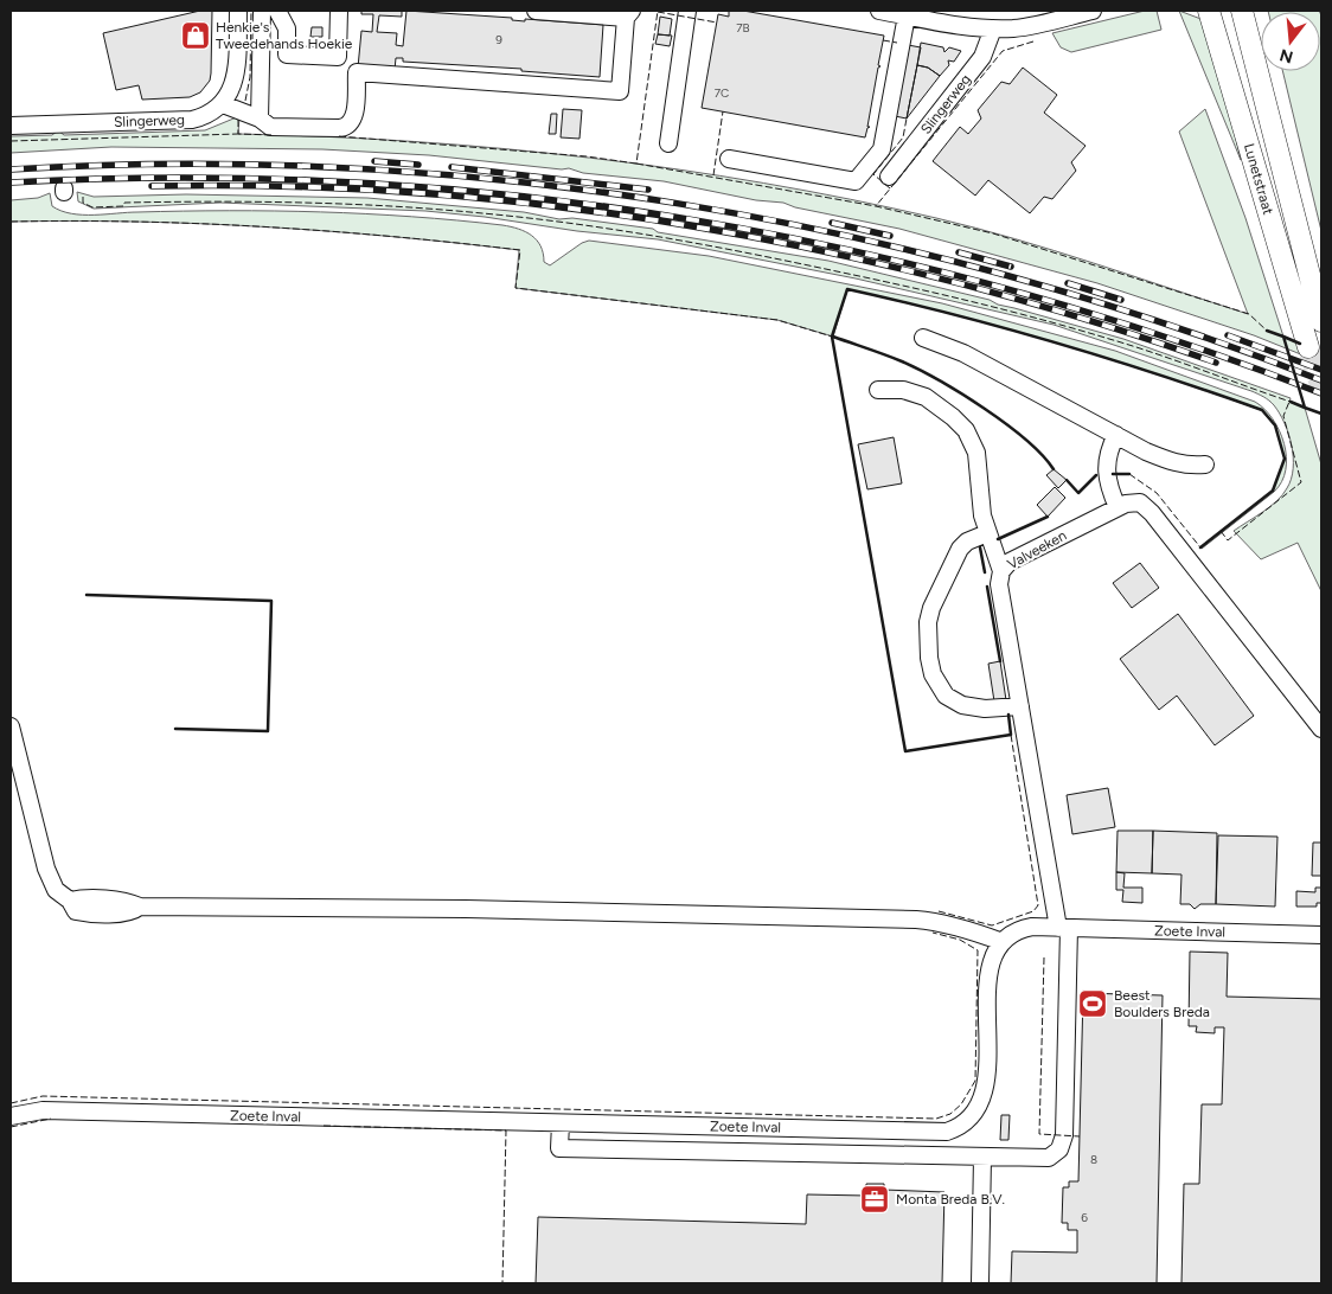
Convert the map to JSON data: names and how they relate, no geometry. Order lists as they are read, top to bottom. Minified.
{"streets":{"main road":["Lunetstraat"],"street":["Slingerweg","Valveeken","Zoete Inval"]},"crossings":[["Valveeken","Zoete Inval"]],"places":{"shop":["Henkie's Tweedehands Hoekie"],"sports":["Beest Boulders Breda"],"office":["Monta Breda B.V."]},"house_numbers":["7B","9","7C","8","6"],"north":"bottom"}
